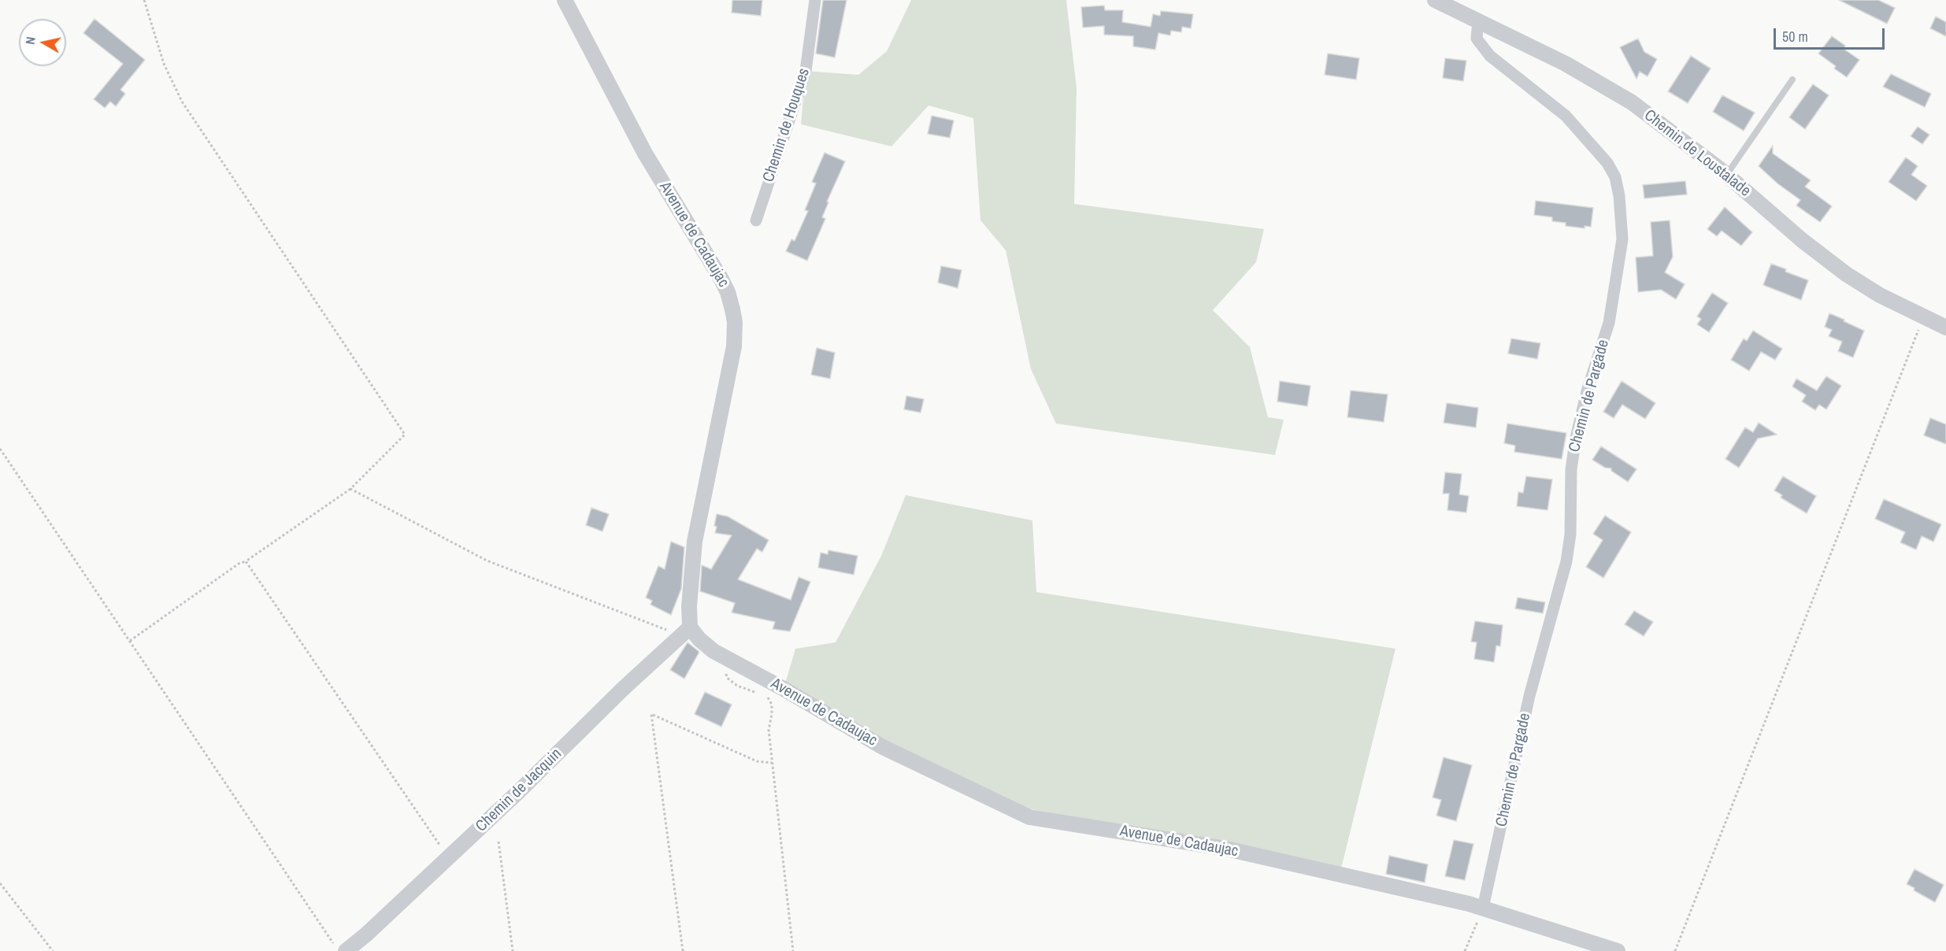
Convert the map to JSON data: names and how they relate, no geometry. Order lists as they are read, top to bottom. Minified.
{"streets":{"street":["Chemin de Houques","Chemin de Loustalade","Avenue de Cadaujac","Chemin de Pargade","Chemin de Jacquin"]},"crossings":[["Chemin de Loustalade","Chemin de Pargade"],["Avenue de Cadaujac","Chemin de Pargade"],["Avenue de Cadaujac","Chemin de Jacquin"]],"scale_bar":"50 m","north":"left"}
